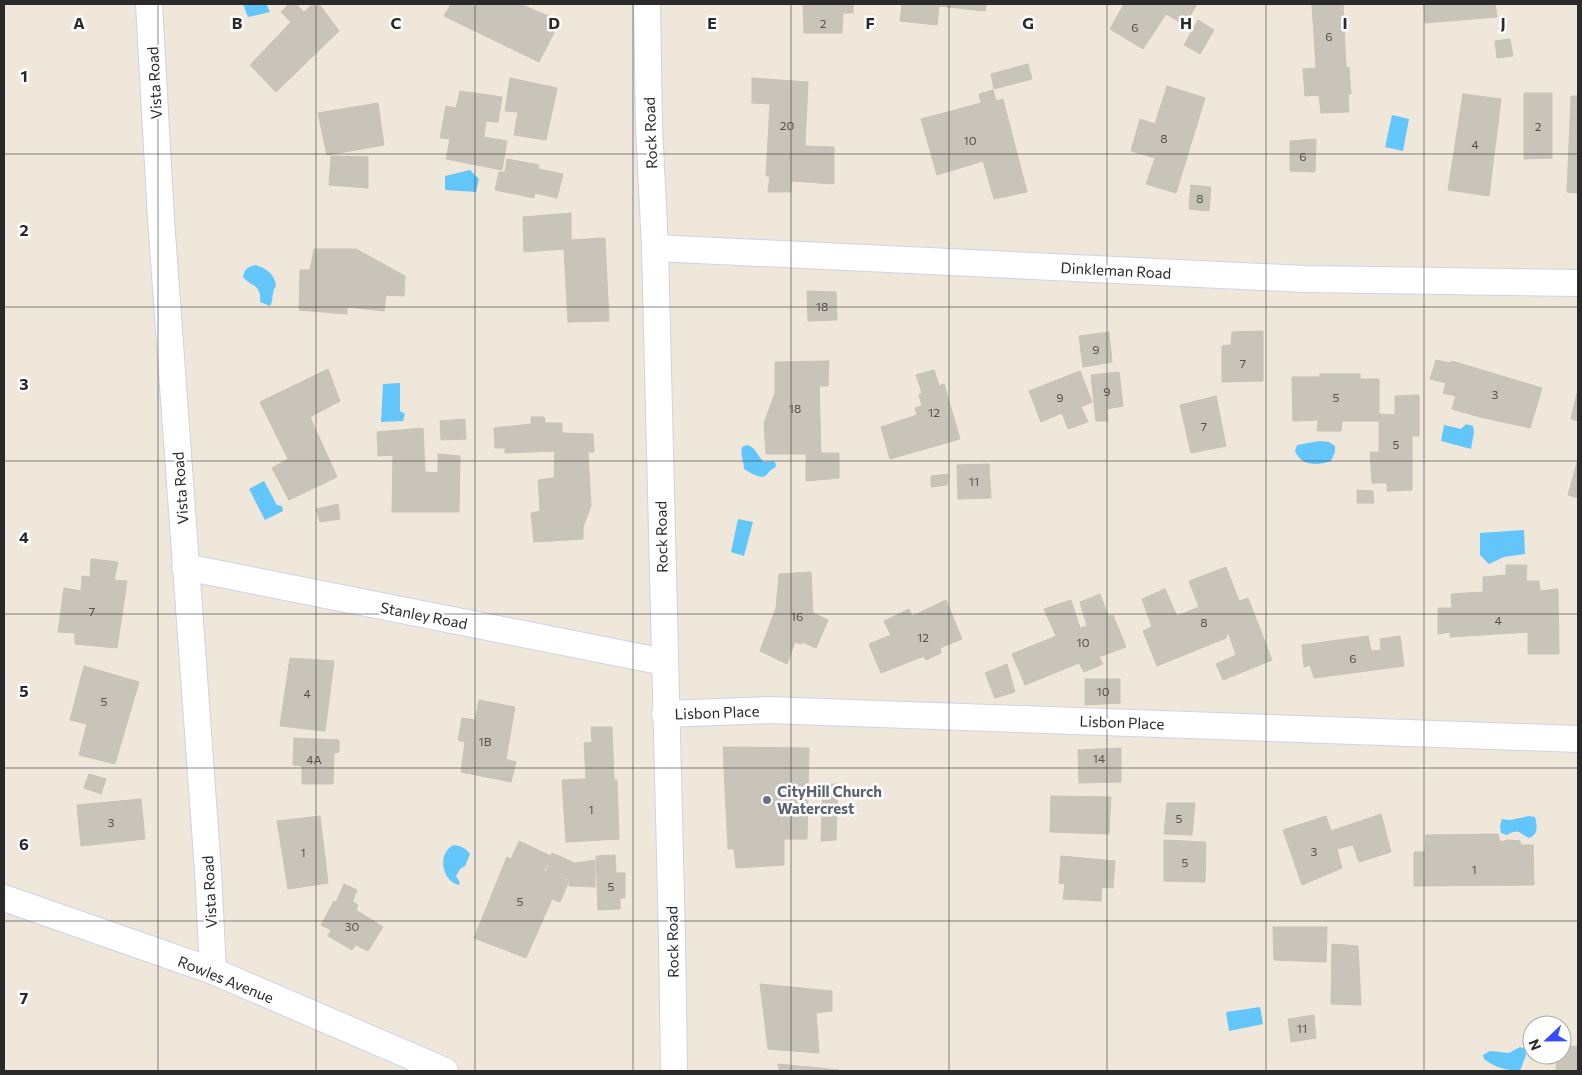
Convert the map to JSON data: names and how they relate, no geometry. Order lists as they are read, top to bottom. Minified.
{"streets":{"street":["Vista Road","Rock Road","Dinkleman Road","Stanley Road","Lisbon Place","Rowles Avenue"]},"crossings":[["Vista Road","Stanley Road"],["Vista Road","Rowles Avenue"],["Rock Road","Dinkleman Road"],["Rock Road","Stanley Road"],["Rock Road","Lisbon Place"]],"places":["CityHill Church Watercrest"],"house_numbers":["2","6","6","20","2","8","10","4","6","8","18","9","7","9","3","9","5","18","12","7","5","11","7","16","4","8","12","10","6","10","4","5","1B","14","4A","1","5","3","3","1","5","1","5","5","30","11"],"north":"left","grid":{"columns":["A","B","C","D","E","F","G","H","I","J"],"rows":["1","2","3","4","5","6","7"]}}
